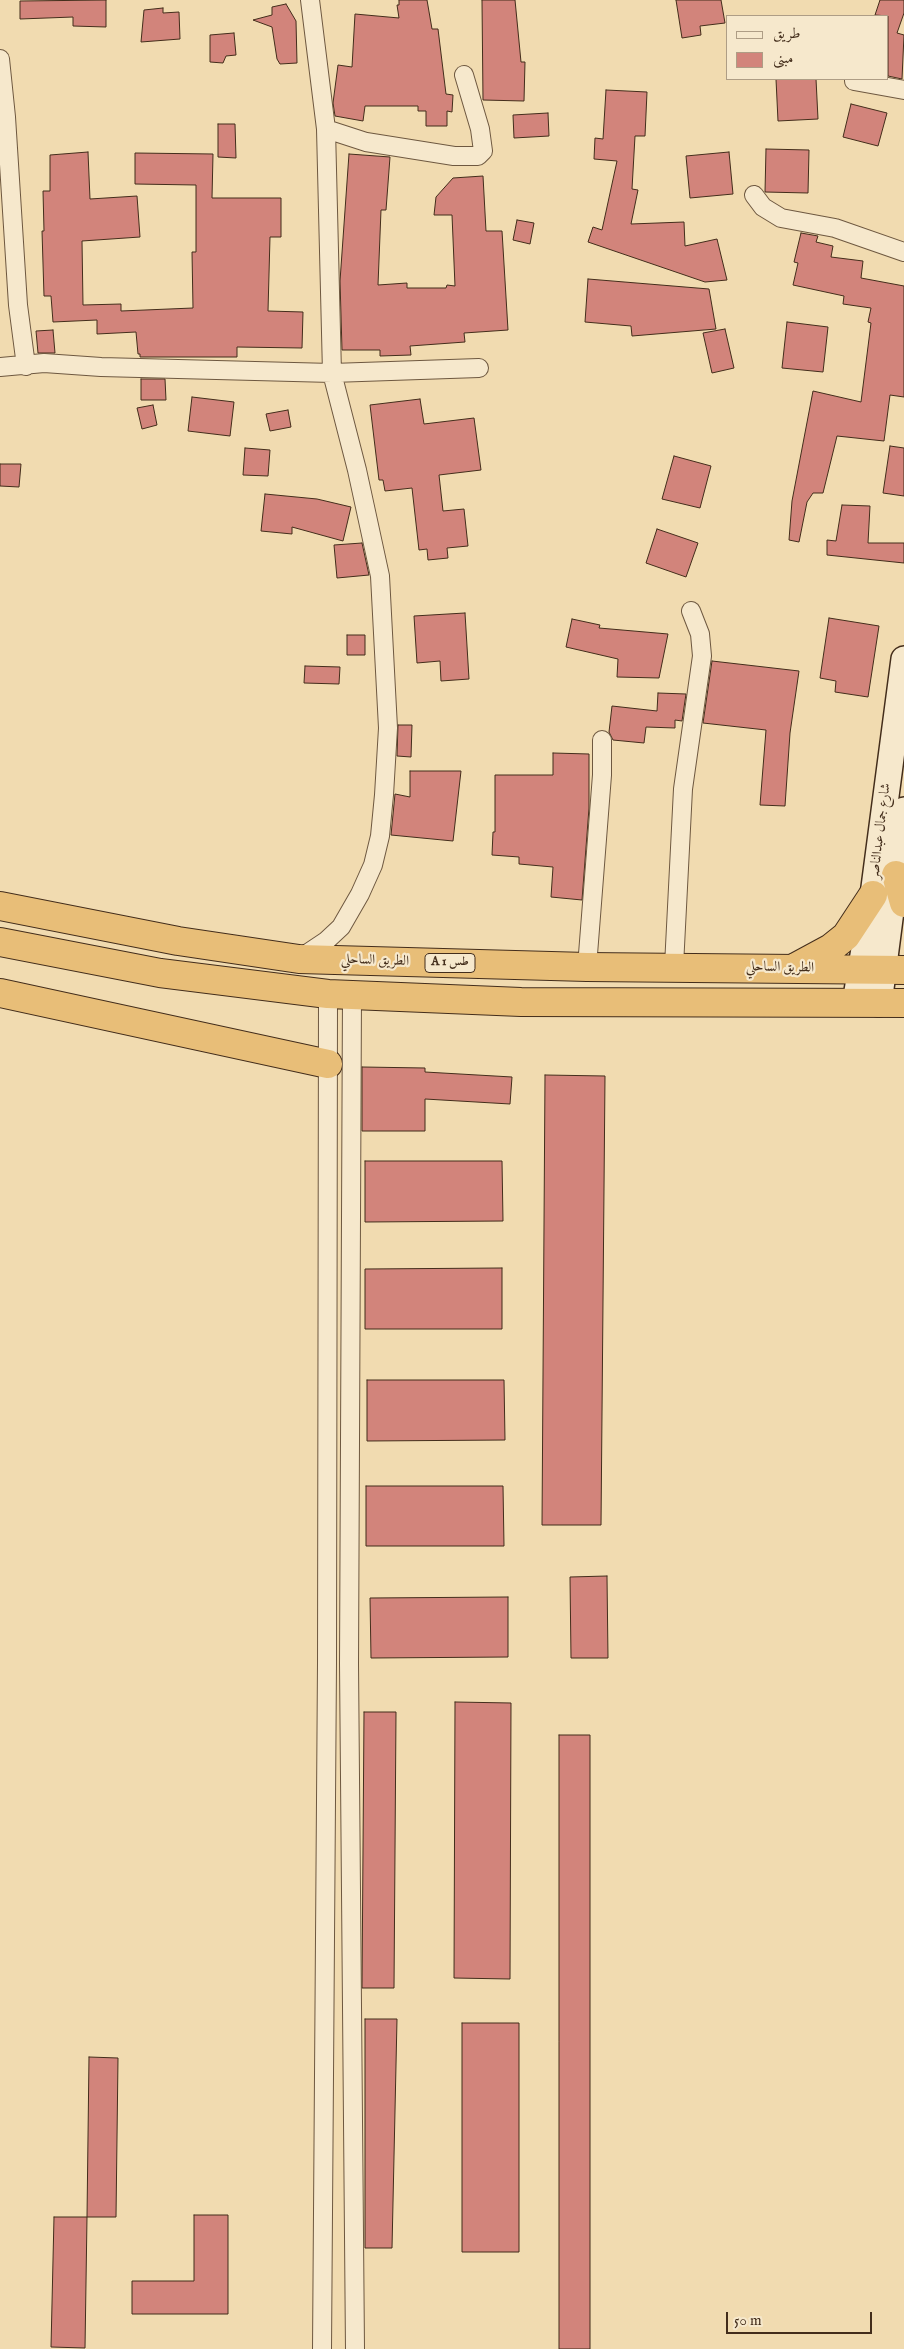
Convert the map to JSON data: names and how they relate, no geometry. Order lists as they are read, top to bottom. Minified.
{"streets":{"highway":["الطريق الساحلي","A 1 طس"],"main road":["شارع جمال عبدالناصر"]},"crossings":[["شارع جمال عبدالناصر","الطريق الساحلي"]],"legend":["طريق","مبنى"],"scale_bar":"50 m"}
